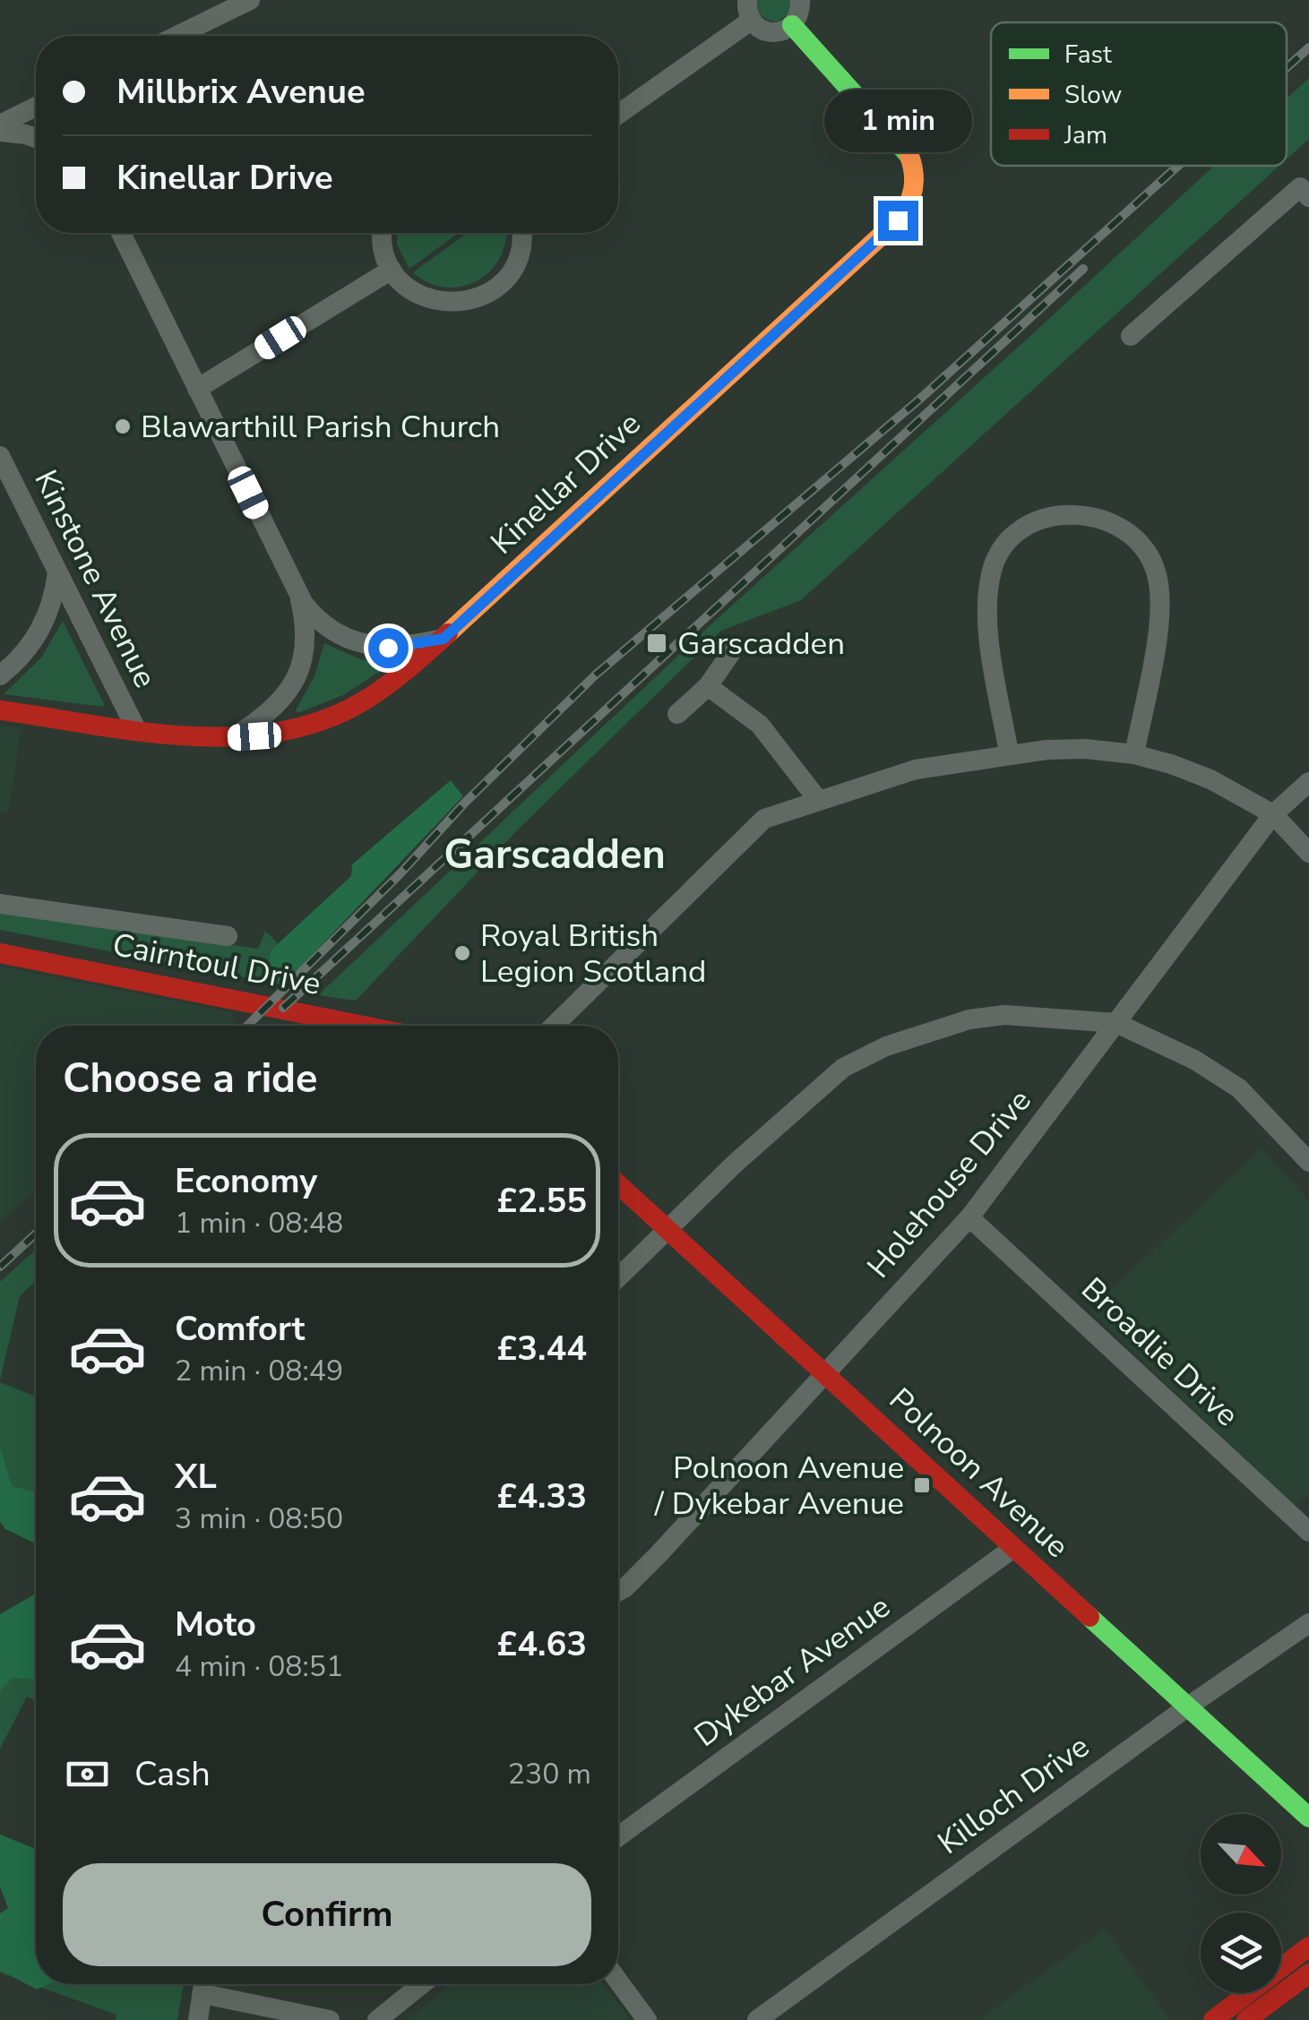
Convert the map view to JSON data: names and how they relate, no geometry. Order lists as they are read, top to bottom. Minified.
{"streets":{"street":["Kinellar Drive","Kinstone Avenue","Cairntoul Drive","Holehouse Drive","Broadlie Drive","Polnoon Avenue","Dykebar Avenue","Killoch Drive"]},"crossings":[["Kinellar Drive","Kinstone Avenue"],["Holehouse Drive","Broadlie Drive"],["Holehouse Drive","Polnoon Avenue"],["Polnoon Avenue","Dykebar Avenue"],["Polnoon Avenue","Killoch Drive"]],"districts":["Garscadden"],"places":{"other":["Blawarthill Parish Church","Royal British Legion Scotland"],"transit":["Garscadden","Polnoon Avenue / Dykebar Avenue"]},"legend":["Fast","Slow","Jam"],"north":"bottom right","page":{"banner":["Millbrix Avenue","Kinellar Drive"],"bubble":"1 min","heading":"Choose a ride","list":[{"name":"Economy","note":"1 min · 08:48","value":"£2.55"},{"name":"Comfort","note":"2 min · 08:49","value":"£3.44"},{"name":"XL","note":"3 min · 08:50","value":"£4.33"},{"name":"Moto","note":"4 min · 08:51","value":"£4.63"}],"pay":["Cash","230 m"],"buttons":"Confirm"}}
